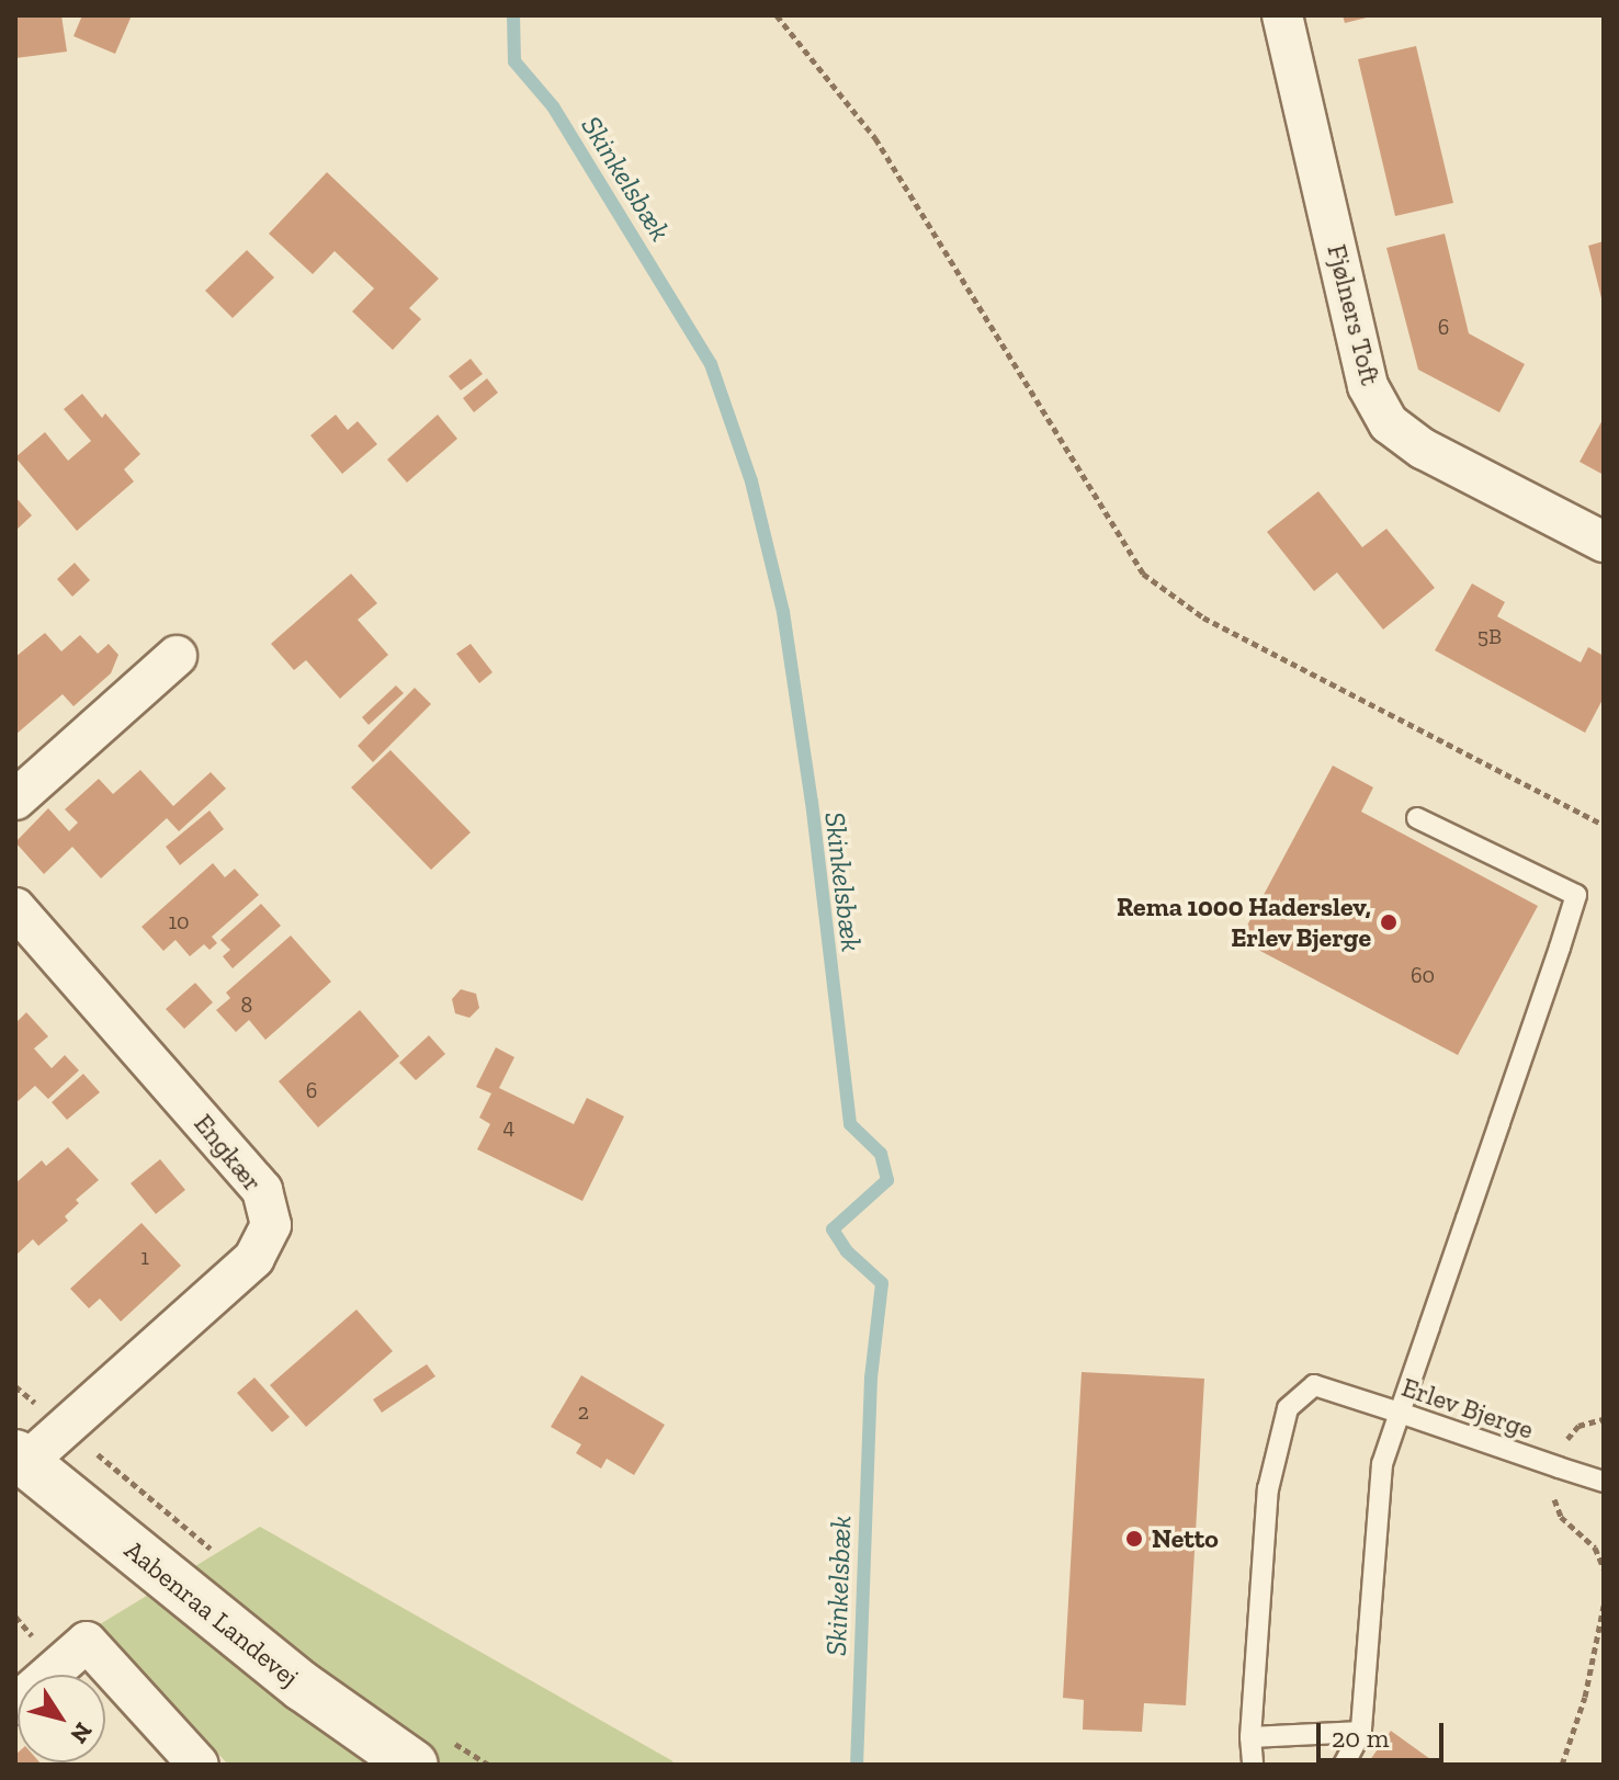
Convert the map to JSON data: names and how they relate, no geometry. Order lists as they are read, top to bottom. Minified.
{"streets":{"main road":["Aabenraa Landevej"],"street":["Fjølners Toft","Engkær"],"lane":["Erlev Bjerge"]},"crossings":[["Engkær","Aabenraa Landevej"]],"water":["Skinkelsbæk"],"places":["Rema 1000 Haderslev, Erlev Bjerge","Netto"],"house_numbers":["6","5B","10","60","8","6","4","1","2"],"scale_bar":"20 m","north":"bottom right"}
